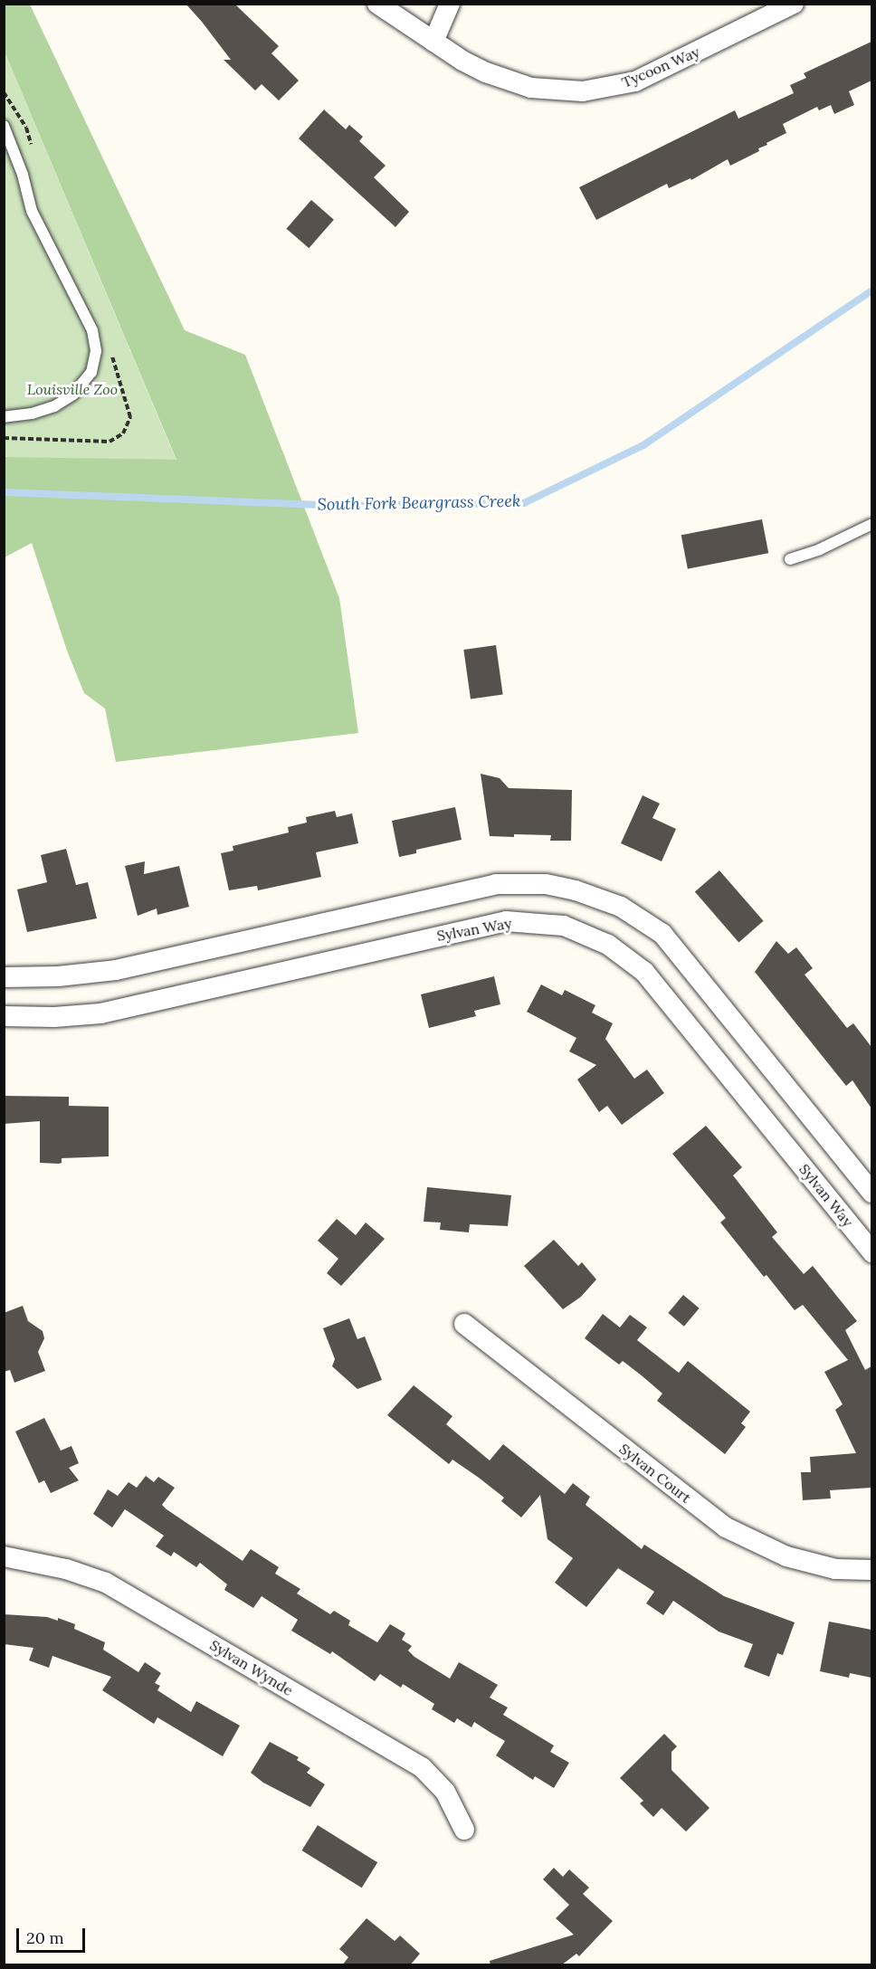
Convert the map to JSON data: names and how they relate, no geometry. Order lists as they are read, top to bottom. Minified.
{"streets":{"street":["Tycoon Way","Sylvan Way","Sylvan Court","Sylvan Wynde"]},"water":["South Fork Beargrass Creek"],"parks":["Louisville Zoo"],"scale_bar":"20 m"}
